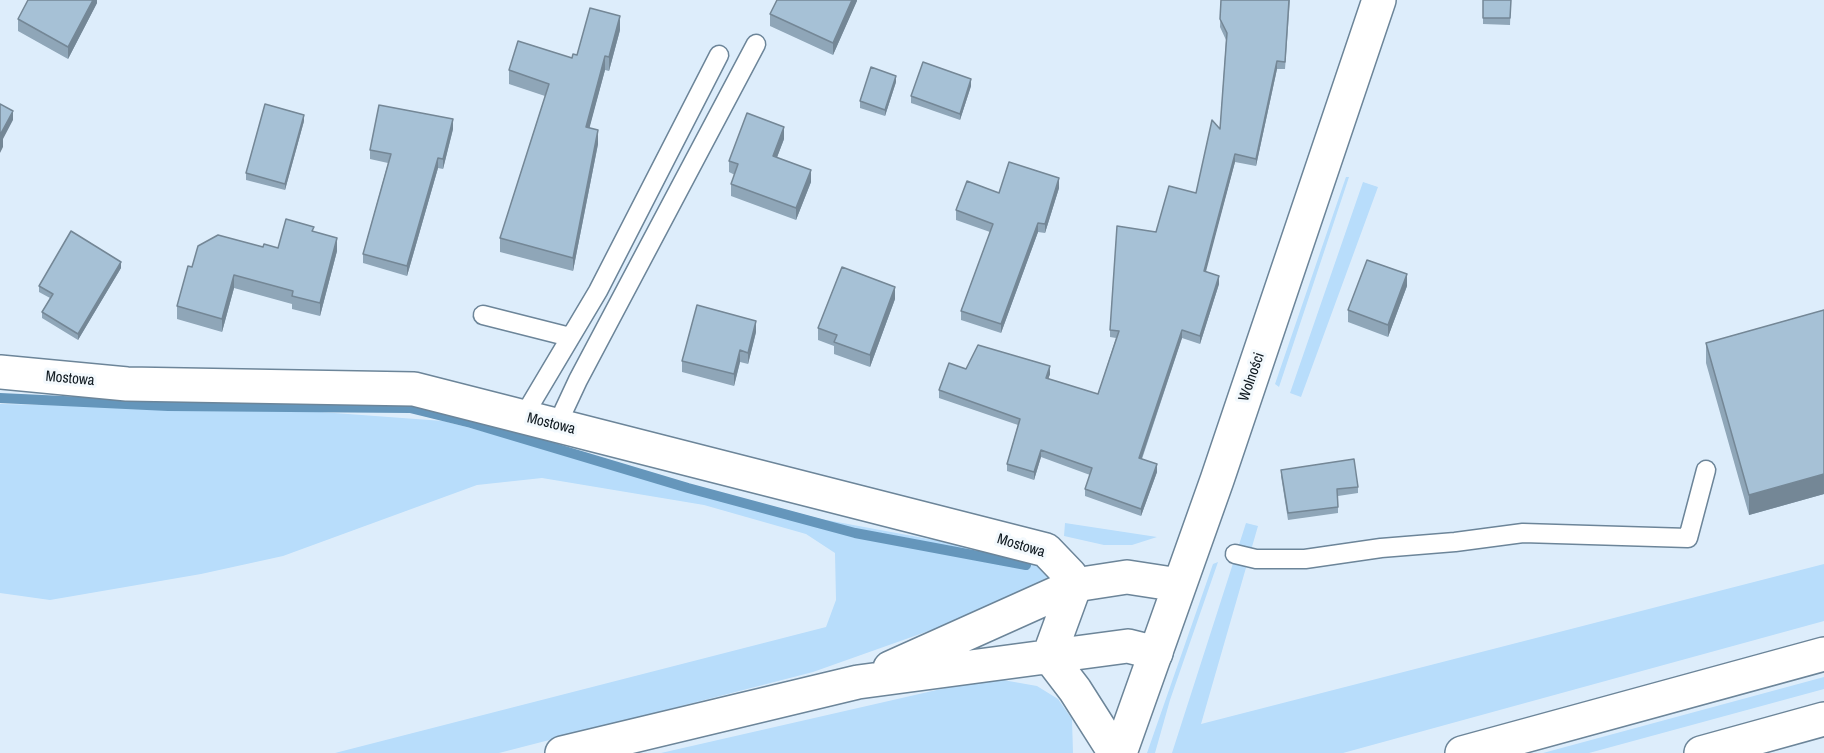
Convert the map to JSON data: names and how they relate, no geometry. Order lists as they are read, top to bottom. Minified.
{"streets":{"street":["Wolności","Mostowa"]}}
